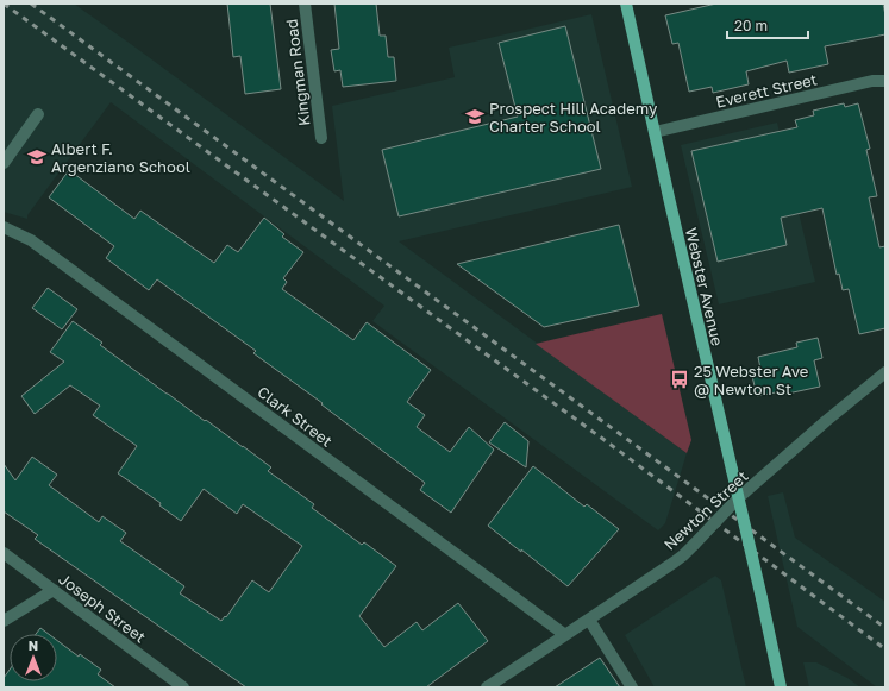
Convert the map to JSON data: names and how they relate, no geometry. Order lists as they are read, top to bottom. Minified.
{"streets":{"main road":["Webster Avenue"],"street":["Kingman Road","Everett Street","Clark Street","Newton Street","Joseph Street"]},"crossings":[["Everett Street","Webster Avenue"],["Webster Avenue","Newton Street"],["Clark Street","Newton Street"]],"places":{"school or university":["Prospect Hill Academy Charter School","Albert F. Argenziano School"],"bus stop":["25 Webster Ave @ Newton St"]},"scale_bar":"20 m","north":"top"}
